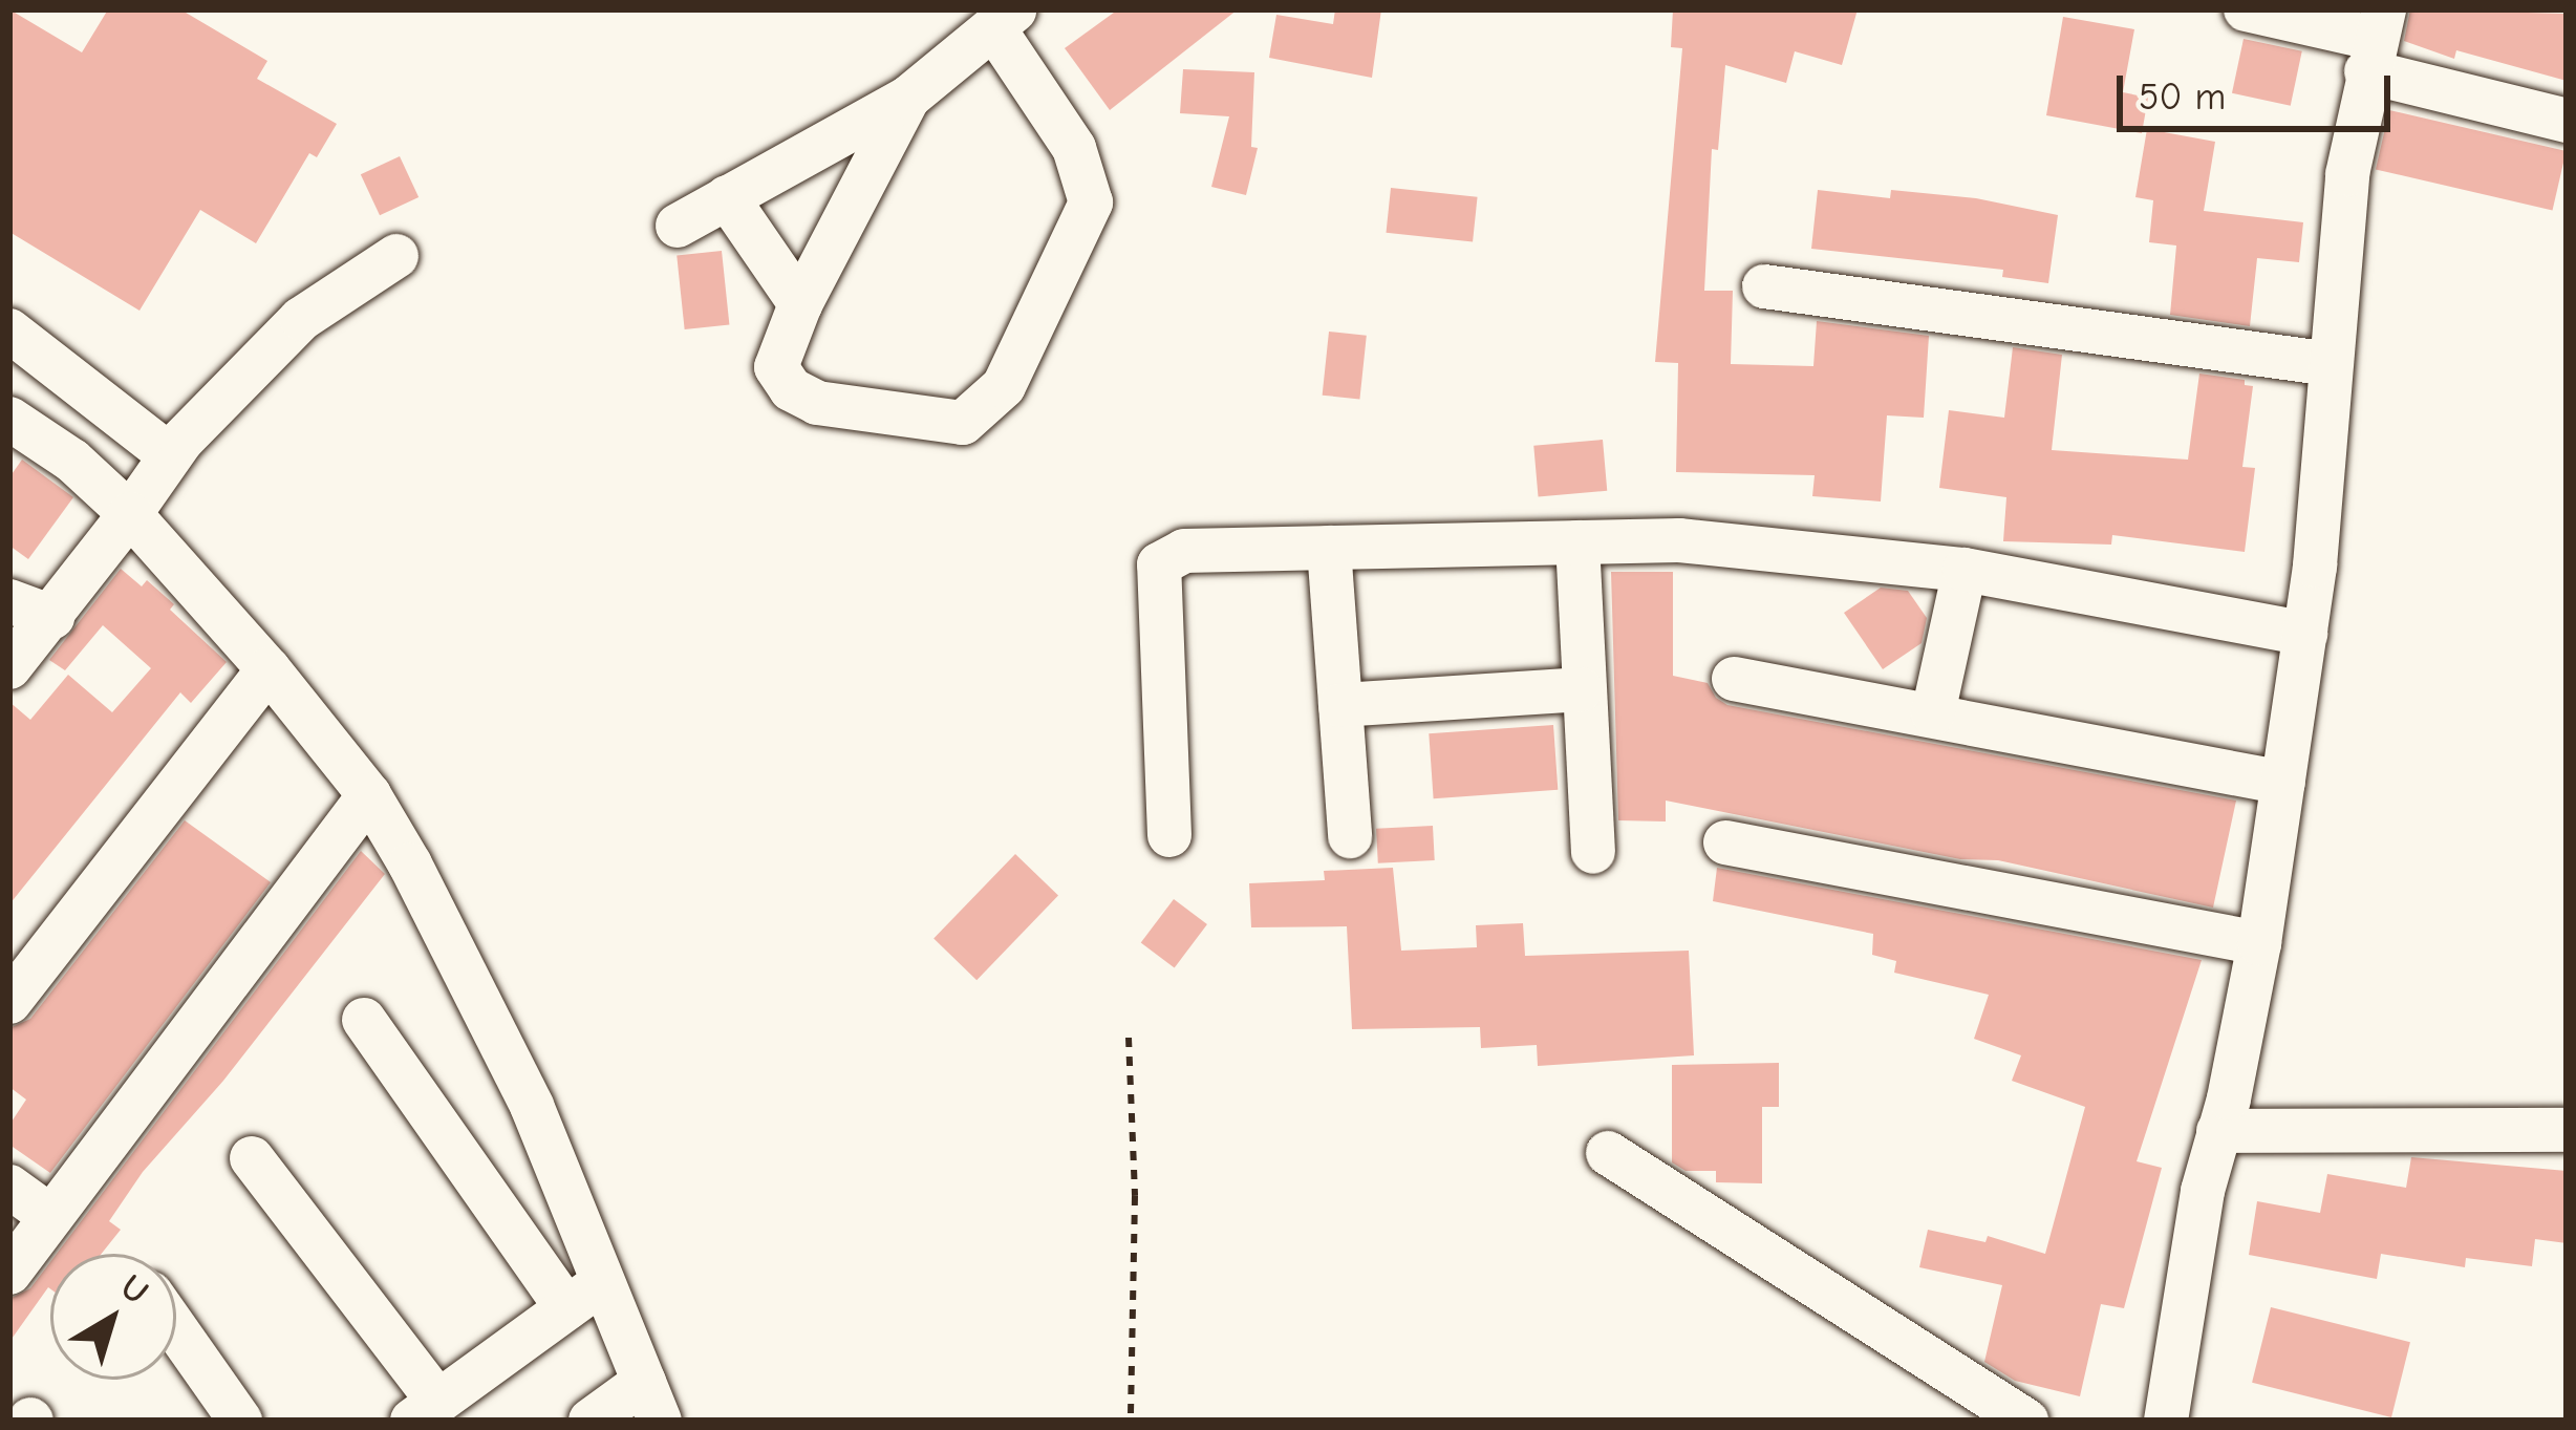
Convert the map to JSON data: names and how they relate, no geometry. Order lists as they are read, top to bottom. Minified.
{"scale_bar":"50 m","north":"top right"}
